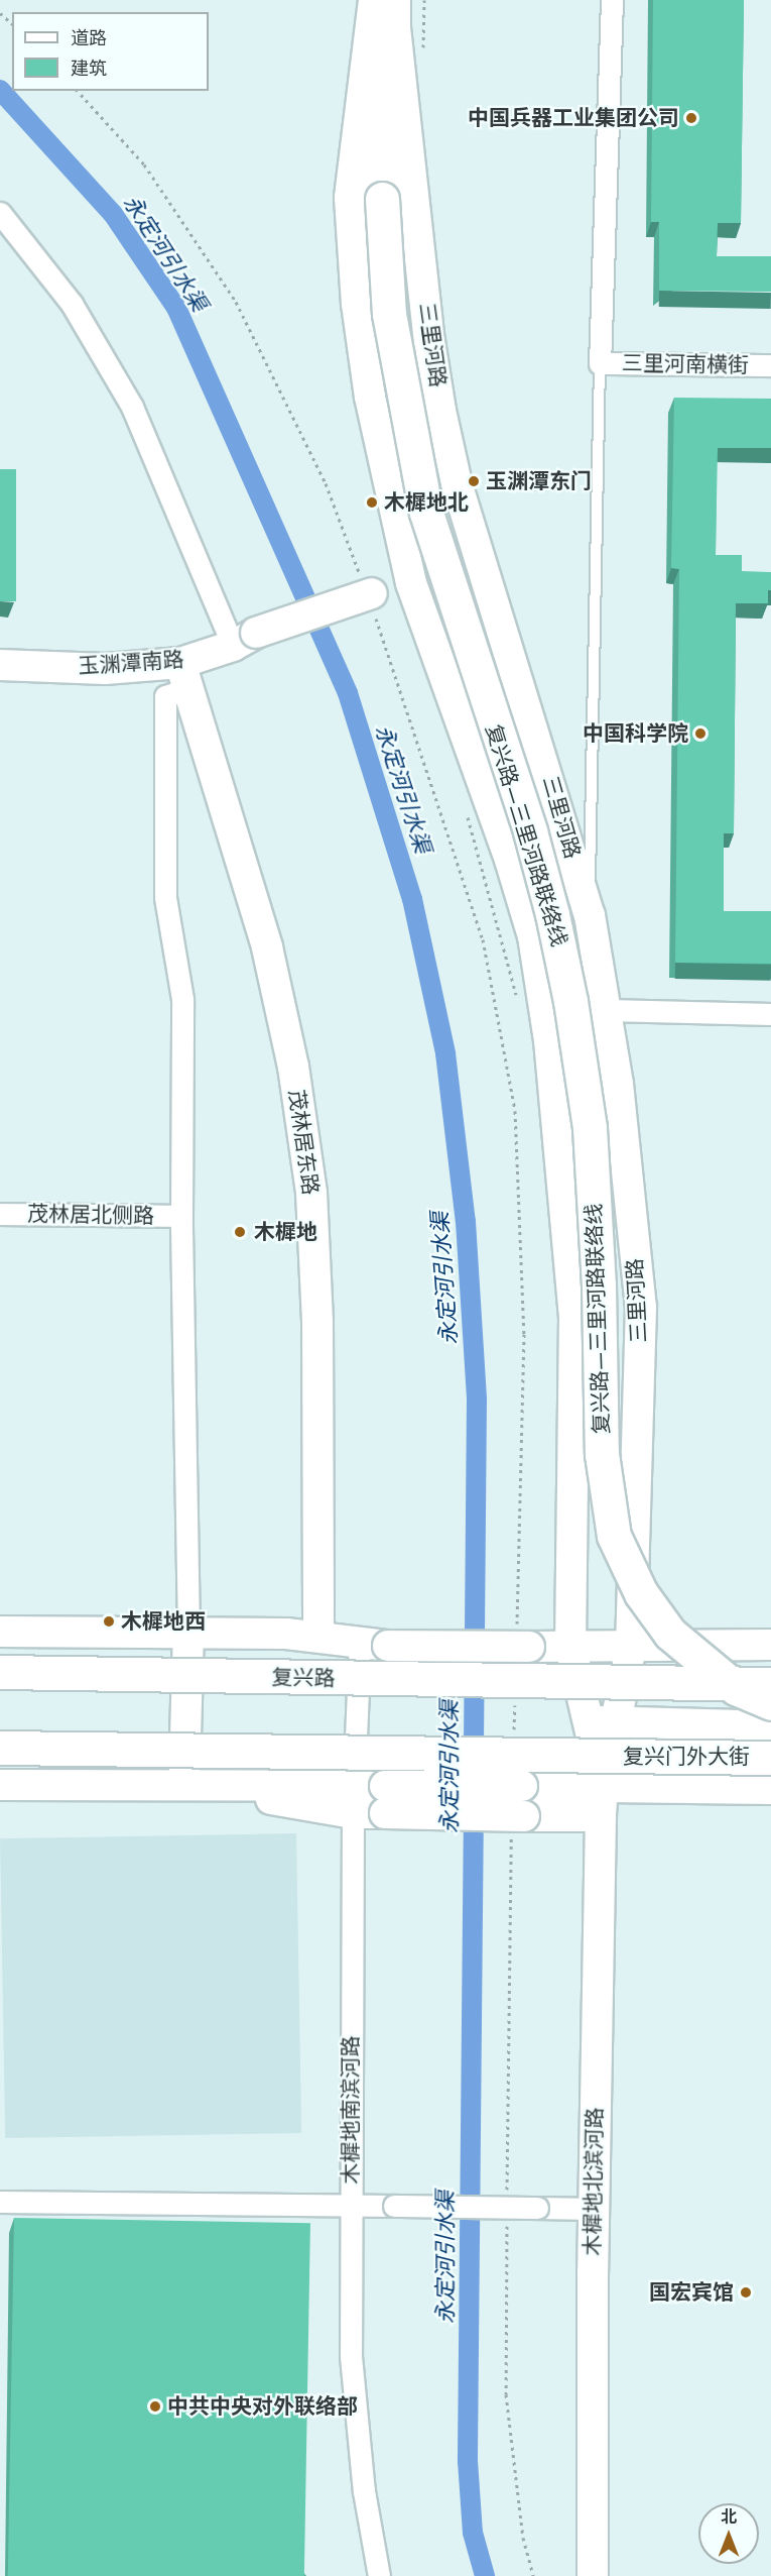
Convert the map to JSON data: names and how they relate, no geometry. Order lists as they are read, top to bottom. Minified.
{"streets":{"main road":["复兴路—三里河路联络线","复兴路","复兴门外大街"],"street":["三里河路","三里河南横街","玉渊潭南路","茂林居东路","茂林居北侧路","木樨地南滨河路","木樨地北滨河路"]},"crossings":[["三里河路","复兴路—三里河路联络线"],["三里河路","木樨地北滨河路"],["玉渊潭南路","茂林居东路"],["茂林居东路","复兴路"],["复兴路","木樨地南滨河路"],["复兴门外大街","木樨地北滨河路"]],"water":["永定河引水渠"],"places":["中国兵器工业集团公司","玉渊潭东门","木樨地北","中国科学院","木樨地","木樨地西","国宏宾馆","中共中央对外联络部"],"legend":["道路","建筑"],"north":"top"}
